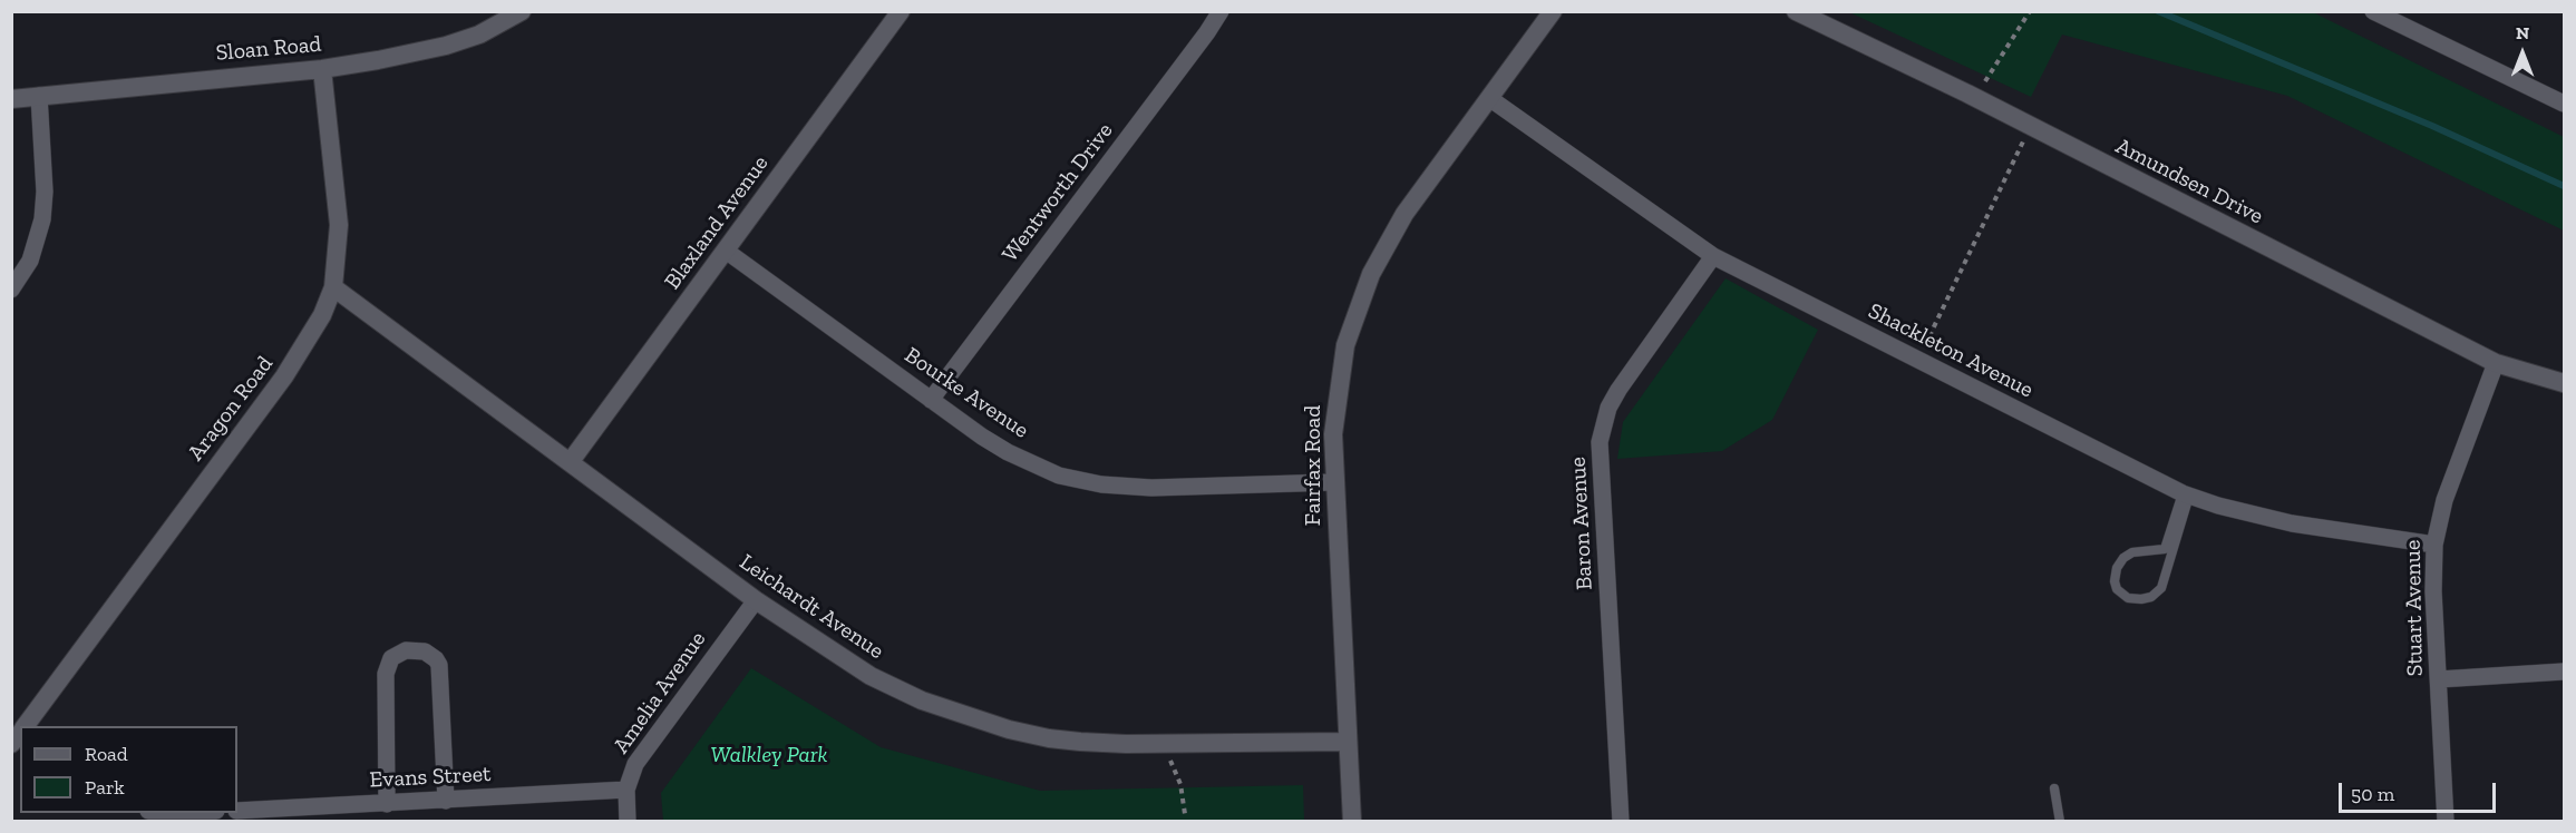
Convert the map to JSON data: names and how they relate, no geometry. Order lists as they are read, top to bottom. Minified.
{"streets":{"street":["Sloan Road","Amundsen Drive","Wentworth Drive","Blaxland Avenue","Shackleton Avenue","Bourke Avenue","Aragon Road","Fairfax Road","Baron Avenue","Leichardt Avenue","Stuart Avenue","Amelia Avenue","Evans Street"]},"crossings":[["Sloan Road","Aragon Road"],["Amundsen Drive","Stuart Avenue"],["Wentworth Drive","Bourke Avenue"],["Blaxland Avenue","Bourke Avenue"],["Blaxland Avenue","Leichardt Avenue"],["Shackleton Avenue","Fairfax Road"],["Shackleton Avenue","Baron Avenue"],["Shackleton Avenue","Stuart Avenue"],["Bourke Avenue","Fairfax Road"],["Aragon Road","Leichardt Avenue"],["Fairfax Road","Leichardt Avenue"],["Leichardt Avenue","Amelia Avenue"],["Amelia Avenue","Evans Street"]],"parks":["Walkley Park"],"legend":["Road","Park"],"scale_bar":"50 m","north":"top"}
